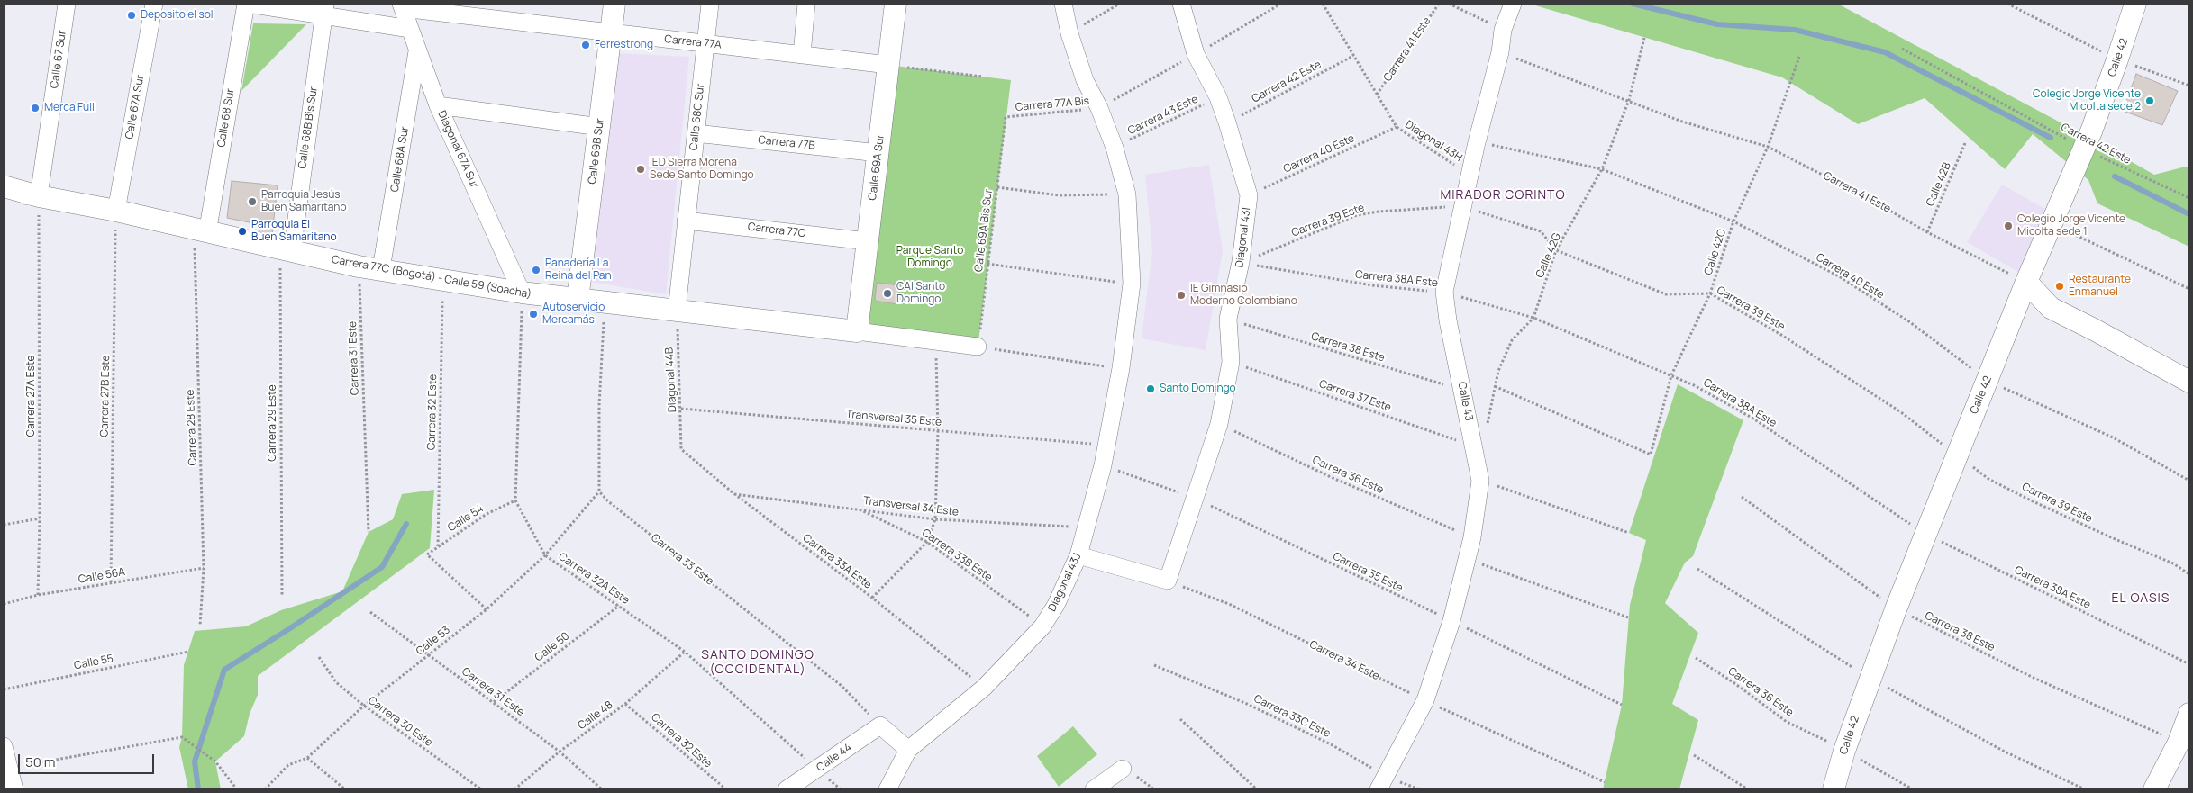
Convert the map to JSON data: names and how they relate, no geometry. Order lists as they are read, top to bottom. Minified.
{"streets":{"street":["Carrera 77A","Calle 42","Calle 67 Sur","Calle 67A Sur","Calle 68C Sur","Calle 68 Sur","Calle 68B Bis Sur","Carrera 77B","Diagonal 67A Sur","Calle 69B Sur","Calle 68A Sur","Calle 69A Sur","Carrera 77C","Diagonal 43I","Carrera 77C (Bogotá) - Calle 59 (Soacha)","Calle 43","Diagonal 43J","Calle 44"],"path":["Carrera 41 Este","Carrera 42 Este","Carrera 77A Bis","Carrera 43 Este","Diagonal 43H","Carrera 40 Este","Calle 42B","Carrera 39 Este","Calle 69A Bis Sur","Calle 42C","Calle 42G","Carrera 38A Este","Carrera 38 Este","Carrera 31 Este","Diagonal 44B","Carrera 27A Este","Carrera 27B Este","Carrera 37 Este","Carrera 32 Este","Transversal 35 Este","Carrera 29 Este","Carrera 28 Este","Carrera 36 Este","Transversal 34 Este","Calle 54","Carrera 33B Este","Carrera 33 Este","Carrera 33A Este","Carrera 35 Este","Calle 56A","Carrera 32A Este","Calle 53","Calle 50","Carrera 34 Este","Calle 55","Calle 48","Carrera 33C Este","Carrera 30 Este"]},"crossings":[["Carrera 77A","Calle 68C Sur"],["Carrera 77A","Diagonal 67A Sur"],["Carrera 77A","Calle 69B Sur"],["Carrera 77A","Calle 69A Sur"],["Carrera 41 Este","Calle 42"],["Carrera 41 Este","Diagonal 43H"],["Carrera 41 Este","Calle 42B"],["Carrera 41 Este","Calle 42C"],["Carrera 41 Este","Calle 42G"],["Carrera 41 Este","Calle 43"],["Calle 42","Carrera 42 Este"],["Calle 42","Carrera 40 Este"],["Calle 42","Carrera 39 Este"],["Calle 42","Carrera 38A Este"],["Calle 42","Carrera 38 Este"],["Calle 42","Carrera 36 Este"],["Calle 67 Sur","Carrera 77C (Bogotá) - Calle 59 (Soacha)"],["Calle 67 Sur","Carrera 27A Este"],["Carrera 42 Este","Diagonal 43H"],["Carrera 42 Este","Diagonal 43I"],["Carrera 77A Bis","Calle 69A Bis Sur"],["Carrera 77A Bis","Diagonal 43J"],["Calle 67A Sur","Carrera 77C (Bogotá) - Calle 59 (Soacha)"],["Calle 67A Sur","Carrera 27B Este"],["Carrera 43 Este","Diagonal 43I"],["Carrera 43 Este","Diagonal 43J"],["Calle 68C Sur","Carrera 77B"],["Calle 68C Sur","Carrera 77C"],["Calle 68C Sur","Carrera 77C (Bogotá) - Calle 59 (Soacha)"],["Calle 68C Sur","Diagonal 44B"],["Calle 68 Sur","Carrera 77C (Bogotá) - Calle 59 (Soacha)"],["Calle 68 Sur","Carrera 28 Este"],["Calle 68B Bis Sur","Carrera 77C (Bogotá) - Calle 59 (Soacha)"],["Calle 68B Bis Sur","Carrera 29 Este"],["Diagonal 43H","Carrera 40 Este"],["Diagonal 43H","Calle 43"],["Carrera 77B","Calle 69A Sur"],["Diagonal 67A Sur","Calle 68A Sur"],["Diagonal 67A Sur","Carrera 77C (Bogotá) - Calle 59 (Soacha)"],["Diagonal 67A Sur","Carrera 32A Este"],["Calle 69B Sur","Carrera 77C (Bogotá) - Calle 59 (Soacha)"],["Carrera 40 Este","Diagonal 43I"],["Carrera 40 Este","Calle 42C"],["Carrera 40 Este","Calle 42G"],["Carrera 40 Este","Calle 43"],["Calle 68A Sur","Carrera 77C (Bogotá) - Calle 59 (Soacha)"],["Calle 69A Sur","Carrera 77C"],["Calle 69A Sur","Carrera 77C (Bogotá) - Calle 59 (Soacha)"],["Carrera 39 Este","Diagonal 43I"],["Carrera 39 Este","Calle 42C"],["Carrera 39 Este","Calle 42G"],["Carrera 39 Este","Carrera 38A Este"],["Carrera 39 Este","Calle 43"],["Diagonal 43I","Carrera 38A Este"],["Diagonal 43I","Carrera 38 Este"],["Diagonal 43I","Carrera 37 Este"],["Diagonal 43I","Carrera 36 Este"],["Diagonal 43I","Carrera 35 Este"],["Diagonal 43I","Carrera 34 Este"],["Calle 42C","Calle 42G"],["Calle 42C","Carrera 38A Este"],["Calle 42G","Carrera 38A Este"],["Carrera 77C (Bogotá) - Calle 59 (Soacha)","Carrera 31 Este"],["Carrera 77C (Bogotá) - Calle 59 (Soacha)","Diagonal 44B"],["Carrera 77C (Bogotá) - Calle 59 (Soacha)","Carrera 27A Este"],["Carrera 77C (Bogotá) - Calle 59 (Soacha)","Carrera 27B Este"],["Carrera 77C (Bogotá) - Calle 59 (Soacha)","Carrera 32 Este"],["Carrera 77C (Bogotá) - Calle 59 (Soacha)","Carrera 29 Este"],["Carrera 77C (Bogotá) - Calle 59 (Soacha)","Carrera 28 Este"],["Carrera 77C (Bogotá) - Calle 59 (Soacha)","Carrera 32A Este"],["Carrera 38A Este","Calle 43"],["Carrera 38 Este","Calle 43"],["Carrera 31 Este","Calle 53"],["Carrera 31 Este","Calle 50"],["Carrera 31 Este","Calle 48"],["Diagonal 44B","Transversal 35 Este"],["Diagonal 44B","Carrera 33A Este"],["Carrera 27A Este","Calle 56A"],["Carrera 27B Este","Calle 56A"],["Carrera 37 Este","Calle 43"],["Calle 43","Carrera 36 Este"],["Calle 43","Carrera 35 Este"],["Calle 43","Carrera 34 Este"],["Calle 43","Carrera 33C Este"],["Carrera 32 Este","Calle 54"],["Carrera 32 Este","Calle 48"],["Transversal 35 Este","Diagonal 43J"],["Carrera 28 Este","Calle 56A"],["Transversal 34 Este","Carrera 33B Este"],["Transversal 34 Este","Carrera 33A Este"],["Transversal 34 Este","Diagonal 43J"],["Calle 54","Carrera 32A Este"],["Calle 54","Calle 53"],["Carrera 33B Este","Diagonal 43J"],["Carrera 33 Este","Calle 53"],["Carrera 33 Este","Calle 44"],["Carrera 33A Este","Diagonal 43J"],["Carrera 35 Este","Diagonal 43J"],["Carrera 32A Este","Calle 53"],["Carrera 32A Este","Calle 50"],["Carrera 32A Este","Calle 48"],["Carrera 32A Este","Calle 44"],["Calle 53","Carrera 30 Este"]],"districts":["MIRADOR CORINTO","EL OASIS","SANTO DOMINGO (OCCIDENTAL)"],"parks":["Parque Santo Domingo"],"places":["Deposito el sol","Ferrestrong","Colegio Jorge Vicente Micolta sede 2","Merca Full","IED Sierra Morena Sede Santo Domingo","Parroquia Jesús Buen Samaritano","Colegio Jorge Vicente Micolta sede 1","Parroquia El Buen Samaritano","Panadería La Reina del Pan","Restaurante Enmanuel","CAI Santo Domingo","IE Gimnasio Moderno Colombiano","Autoservicio Mercamás","Santo Domingo"],"scale_bar":"50 m"}
